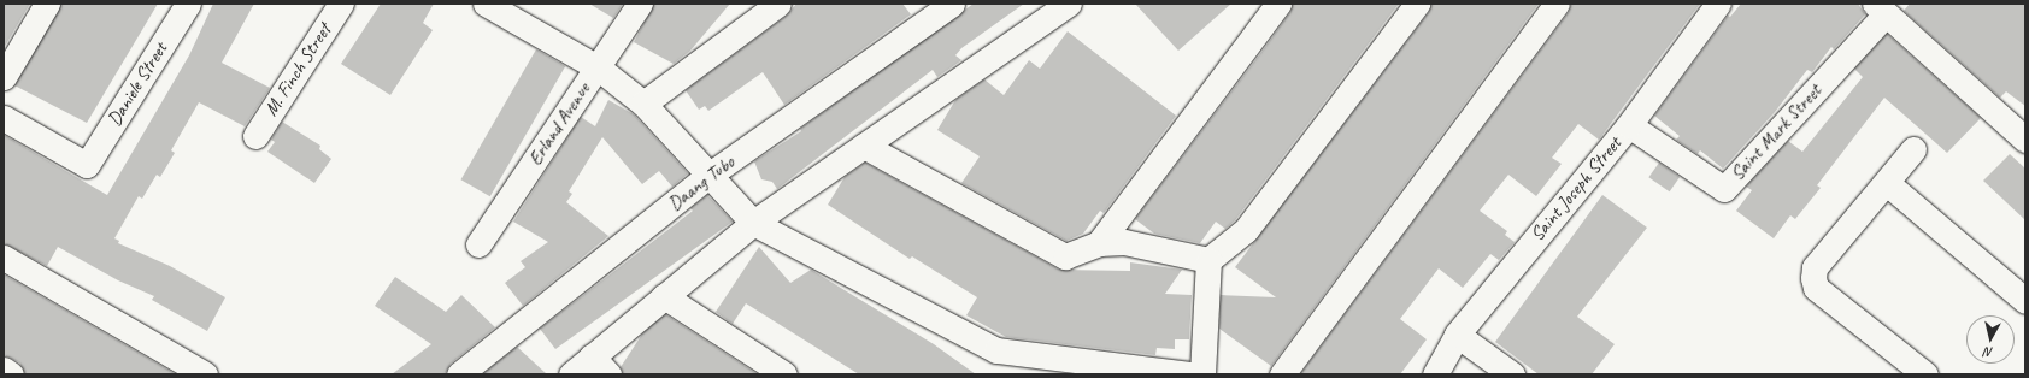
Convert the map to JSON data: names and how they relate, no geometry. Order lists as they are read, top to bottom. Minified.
{"streets":{"street":["M. Finch Street","Daniele Street","Erland Avenue","Saint Mark Street","Daang Tubo","Saint Joseph Street"]},"crossings":[["Saint Mark Street","Saint Joseph Street"]],"north":"bottom"}
